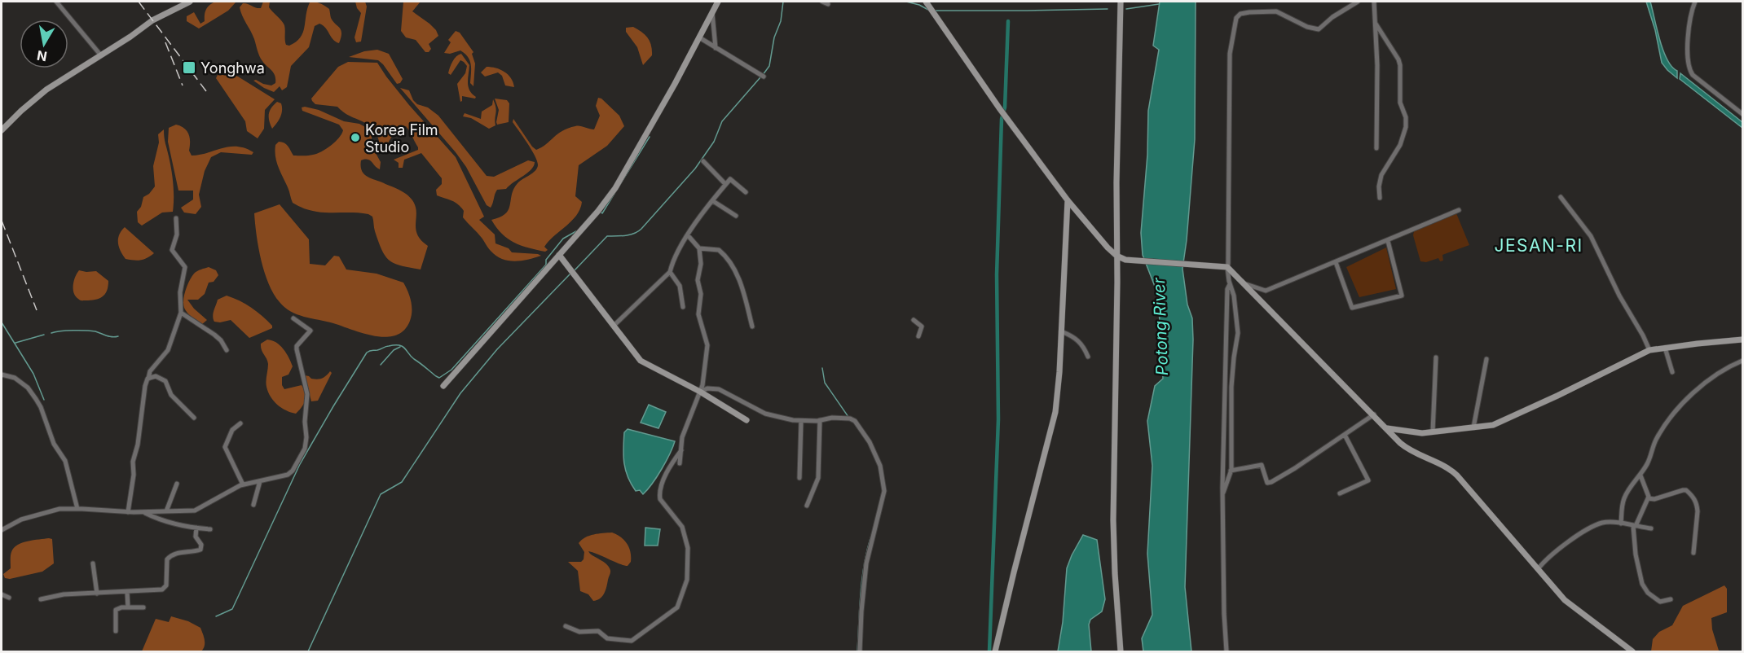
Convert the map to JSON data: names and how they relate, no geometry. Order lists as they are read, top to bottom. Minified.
{"districts":["JESAN-RI"],"water":["Potong River"],"places":{"transit":["Yonghwa"],"other":["Korea Film Studio"]},"north":"bottom"}
